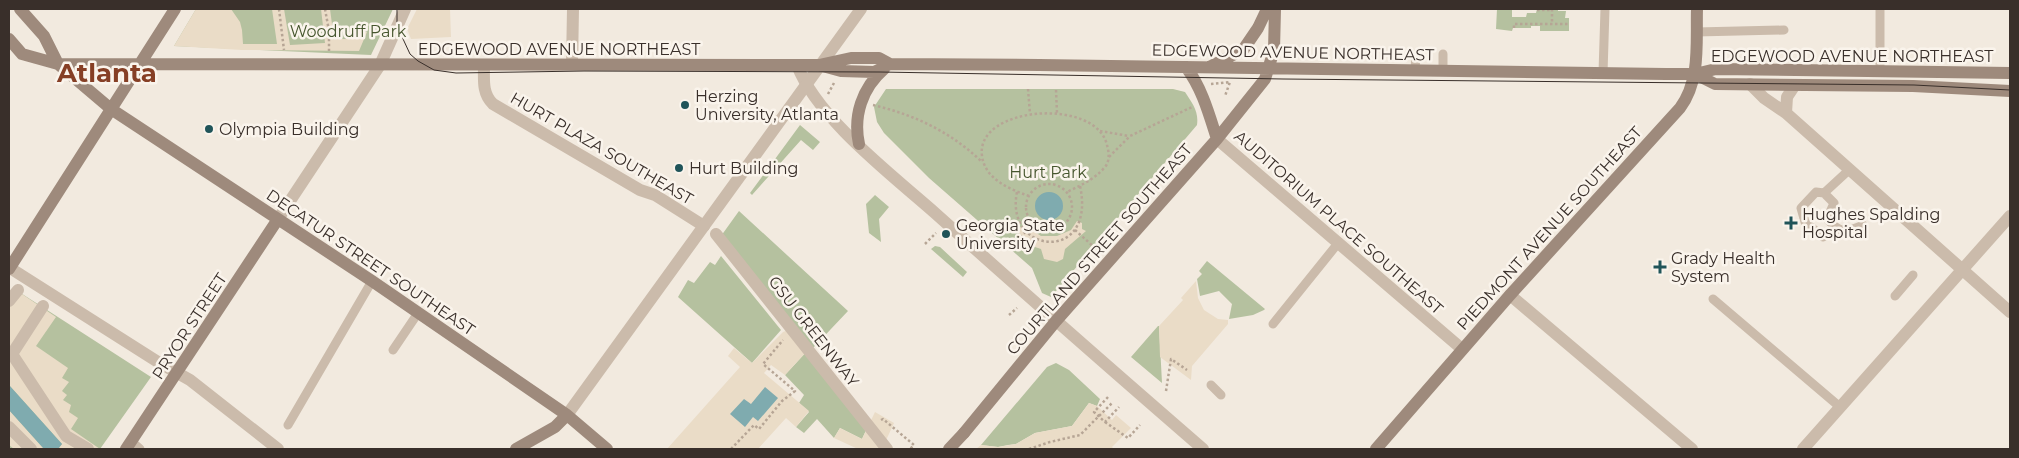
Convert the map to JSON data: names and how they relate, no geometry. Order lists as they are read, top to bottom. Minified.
{"streets":{"main road":["EDGEWOOD AVENUE NORTHEAST","PIEDMONT AVENUE SOUTHEAST","COURTLAND STREET SOUTHEAST","DECATUR STREET SOUTHEAST","PRYOR STREET"],"street":["HURT PLAZA SOUTHEAST","AUDITORIUM PLACE SOUTHEAST","GSU GREENWAY"]},"crossings":[["EDGEWOOD AVENUE NORTHEAST","HURT PLAZA SOUTHEAST"],["EDGEWOOD AVENUE NORTHEAST","PIEDMONT AVENUE SOUTHEAST"],["EDGEWOOD AVENUE NORTHEAST","COURTLAND STREET SOUTHEAST"],["EDGEWOOD AVENUE NORTHEAST","DECATUR STREET SOUTHEAST"],["AUDITORIUM PLACE SOUTHEAST","PIEDMONT AVENUE SOUTHEAST"],["AUDITORIUM PLACE SOUTHEAST","COURTLAND STREET SOUTHEAST"],["DECATUR STREET SOUTHEAST","PRYOR STREET"]],"districts":["Atlanta"],"parks":["Woodruff Park","Hurt Park"],"places":{"other":["Herzing University, Atlanta","Olympia Building","Hurt Building","Georgia State University"],"health":["Hughes Spalding Hospital","Grady Health System"]}}
